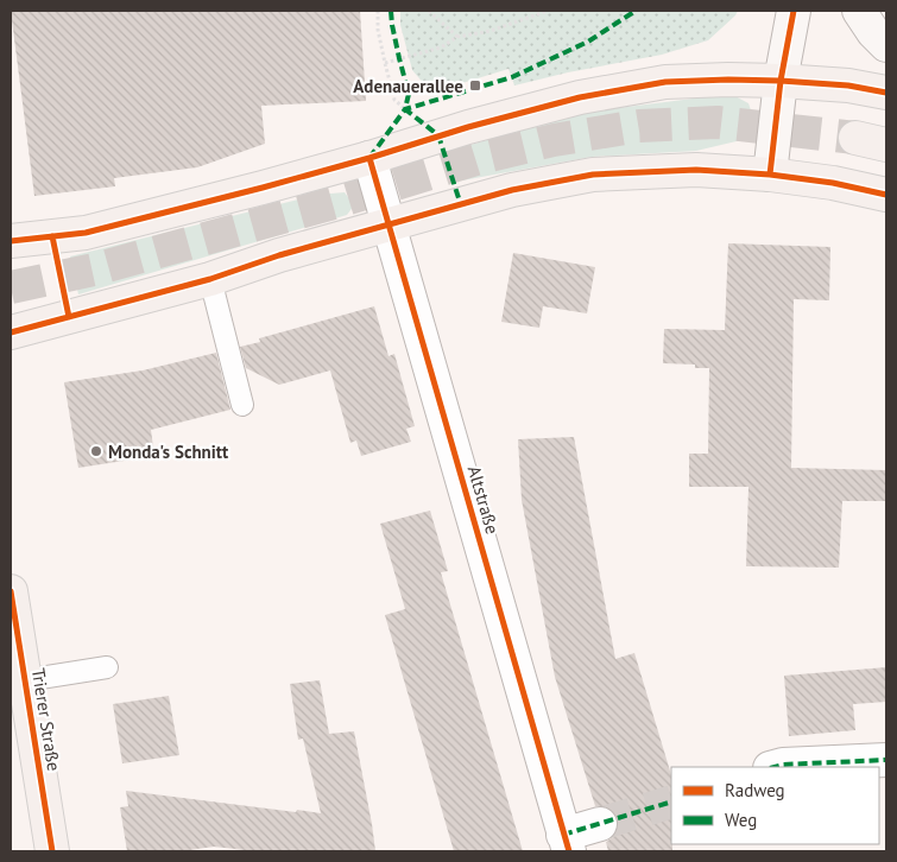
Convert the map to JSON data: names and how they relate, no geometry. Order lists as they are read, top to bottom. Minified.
{"streets":{"main road":["Trierer Straße"],"street":["Altstraße"]},"places":{"transit":["Adenauerallee"],"other":["Monda's Schnitt"]},"legend":["Radweg","Weg"]}
